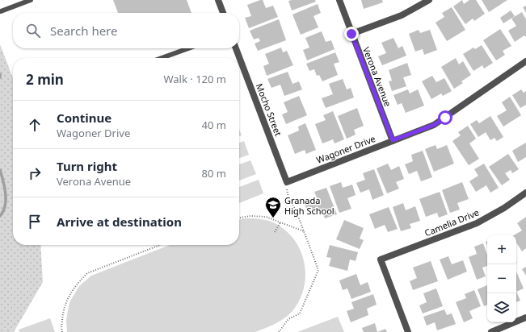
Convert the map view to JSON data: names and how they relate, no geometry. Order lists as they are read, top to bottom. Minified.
{"streets":{"street":["Verona Avenue","Mocho Street","Wagoner Drive","Camelia Drive"]},"crossings":[["Verona Avenue","Wagoner Drive"],["Mocho Street","Wagoner Drive"]],"places":{"school or university":["Granada High School"]},"page":{"search":"Search here","heading":["2 min","Walk · 120 m"],"list":[["Continue","Wagoner Drive","40 m"],["Turn right","Verona Avenue","80 m"],"Arrive at destination"],"map_buttons":["+","−"]}}
